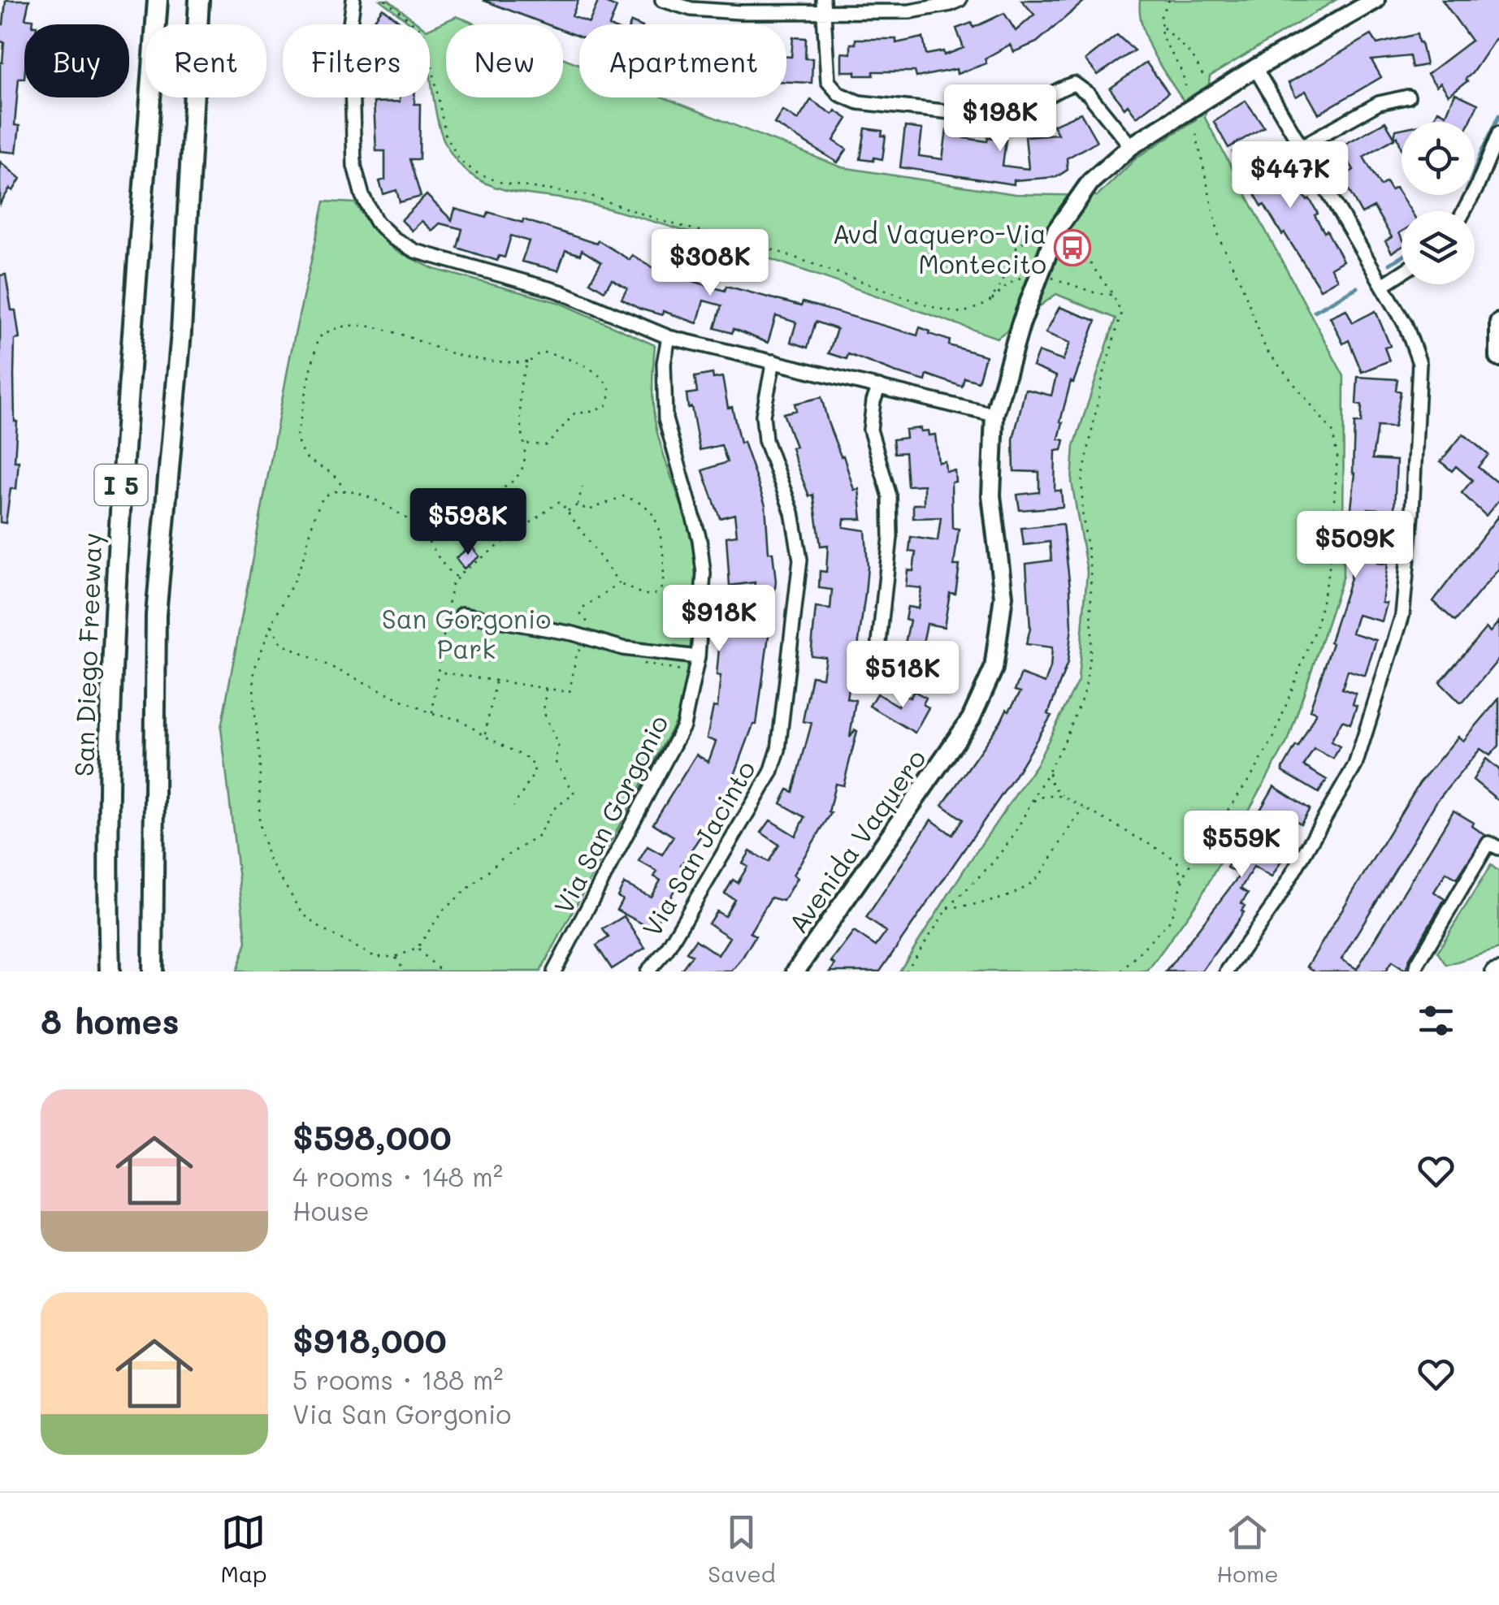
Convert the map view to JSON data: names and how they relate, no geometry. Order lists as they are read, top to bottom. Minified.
{"streets":{"highway":["I 5","San Diego Freeway"],"main road":["Avenida Vaquero"],"street":["Via San Gorgonio","Via San Jacinto"]},"parks":["San Gorgonio Park"],"places":{"bus stop":["Avd Vaquero-Via Montecito"]},"page":{"chip":["Buy","Rent","Filters","New","Apartment"],"price":["$198K","$447K","$308K","$598K","$509K","$918K","$518K","$559K"],"heading":"8 homes","list":[{"name":"$598,000","note":"4 rooms · 148 m² · House"},{"name":"$918,000","note":"5 rooms · 188 m² · Via San Gorgonio"}],"tabs":["Map","Saved","Home"]}}
